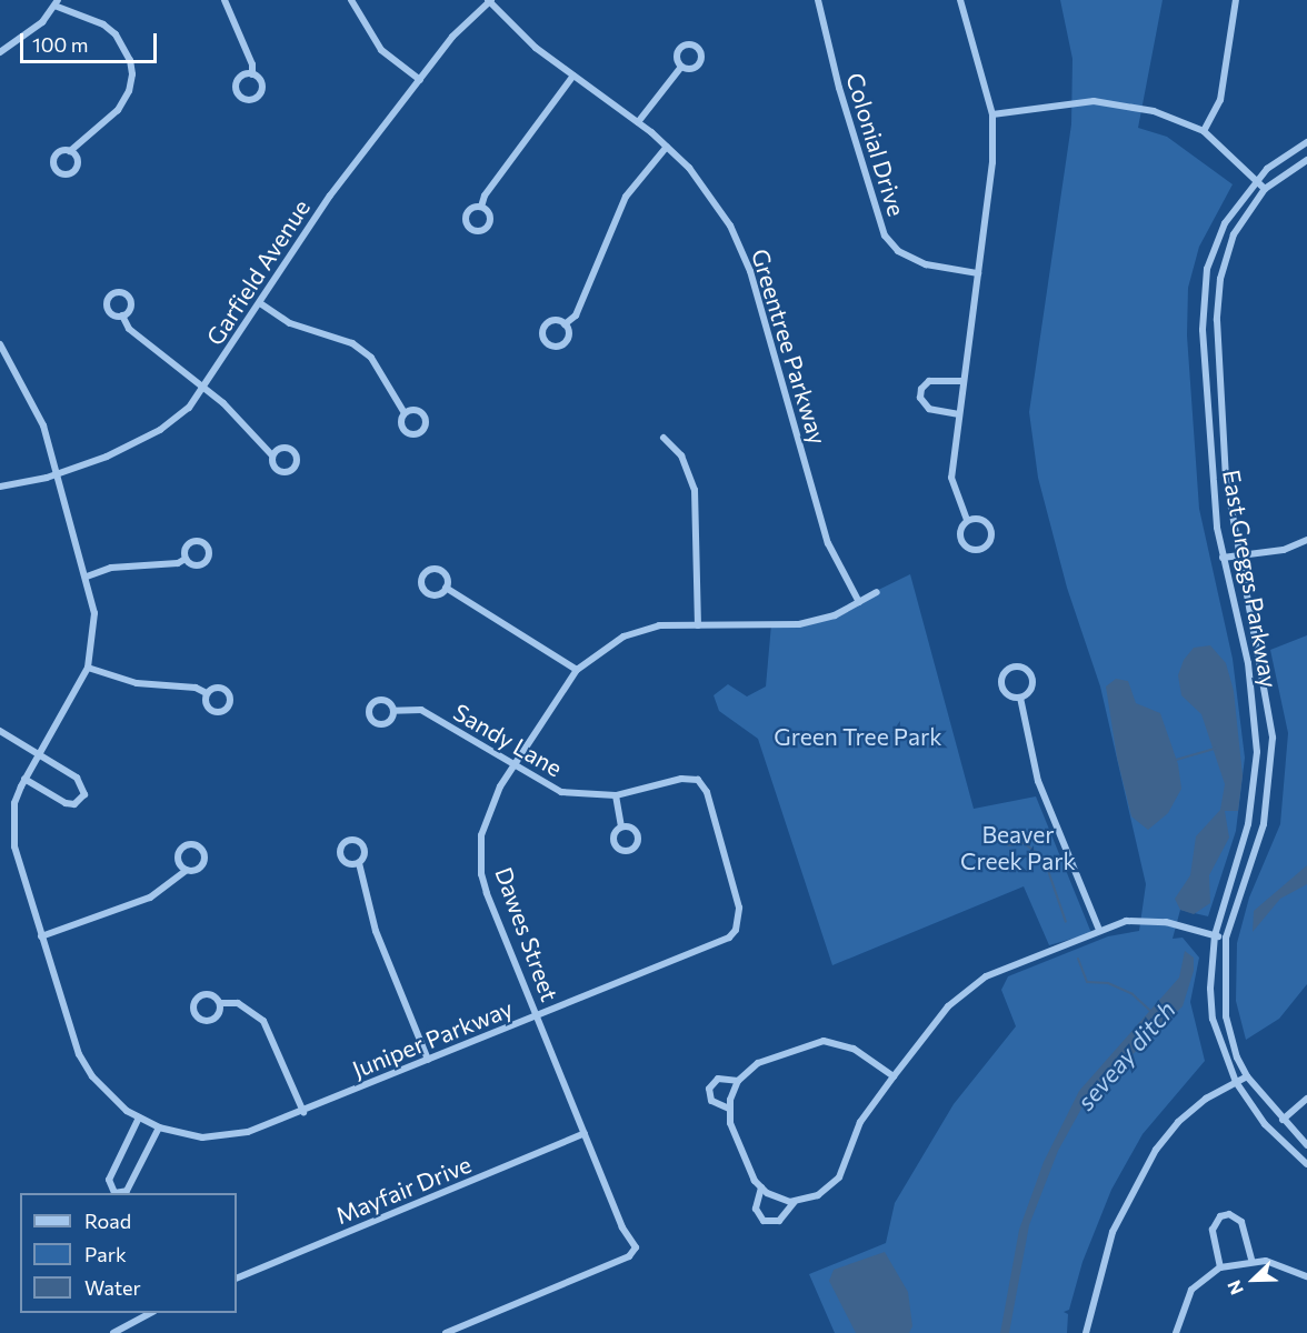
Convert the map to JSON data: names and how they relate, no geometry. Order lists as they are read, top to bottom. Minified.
{"streets":{"street":["Colonial Drive","Garfield Avenue","Greentree Parkway","East Greggs Parkway","Sandy Lane","Dawes Street","Juniper Parkway","Mayfair Drive"]},"crossings":[["Garfield Avenue","Greentree Parkway"],["Garfield Avenue","Juniper Parkway"],["Greentree Parkway","Dawes Street"],["Sandy Lane","Dawes Street"],["Sandy Lane","Juniper Parkway"],["Dawes Street","Juniper Parkway"],["Dawes Street","Mayfair Drive"]],"water":["seveay ditch"],"parks":["Green Tree Park","Beaver Creek Park"],"legend":["Road","Park","Water"],"scale_bar":"100 m","north":"bottom left"}
